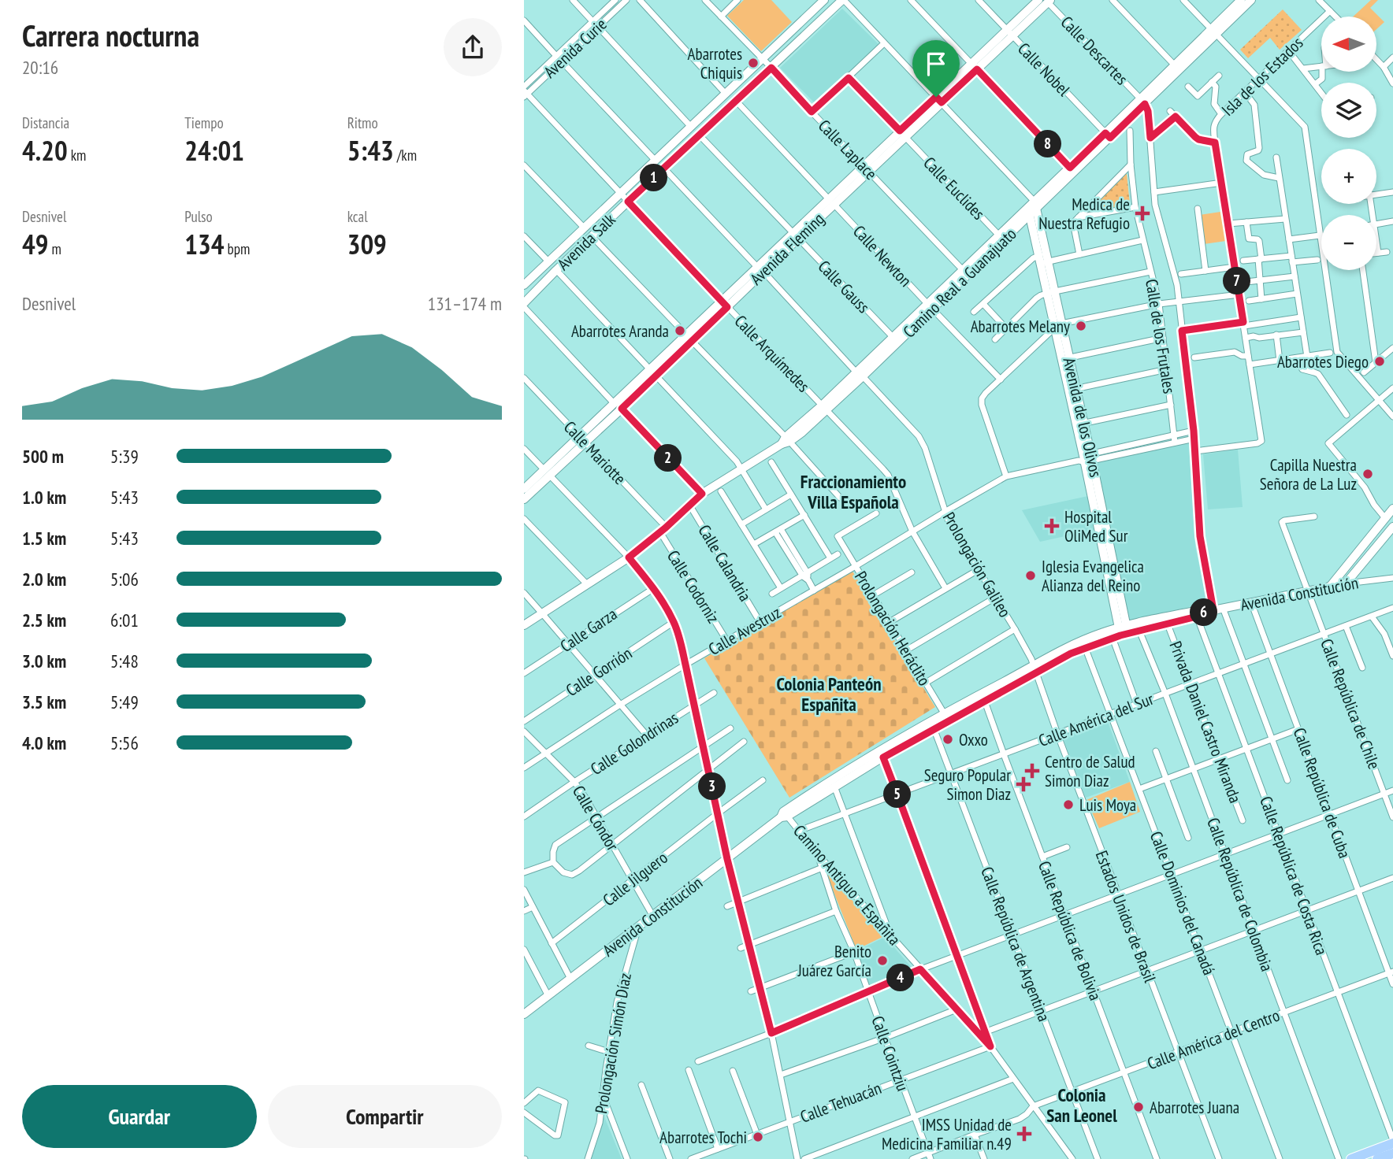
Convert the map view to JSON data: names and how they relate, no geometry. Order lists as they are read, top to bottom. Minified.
{"streets":{"main road":["Avenida Salk","Avenida Fleming","Camino Real a Guanajuato","Avenida de los Olivos","Avenida Constitución"],"street":["Avenida Curie","Calle Descartes","Calle Nobel","Isla de los Estados","Calle Laplace","Calle Euclides","Calle Newton","Calle Gauss","Calle de los Frutales","Calle Arquímedes","Calle Mariotte","Calle Calandria","Prolongación Galileo","Calle Codorniz","Prolongación Heráclito","Calle Garza","Calle Avestruz","Calle Gorrión","Calle República de Chile","Calle América del Sur","Privada Daniel Castro Miranda","Calle Golondrinas","Calle República de Cuba","Calle Cóndor","Calle República de Costa Rica","Calle Jilguero","Camino Antiguo a Españita","Calle República de Colombia","Calle Dominios del Canadá","Estados Unidos de Brasil","Calle República de Bolivia","Calle República de Argentina","Calle América del Centro","Prolongación Simón Díaz","Calle Cointziu","Calle Tehuacán"]},"crossings":[["Avenida Curie","Calle Arquímedes"],["Calle Descartes","Avenida Fleming"],["Calle Descartes","Camino Real a Guanajuato"],["Calle Nobel","Avenida Fleming"],["Calle Nobel","Camino Real a Guanajuato"],["Calle Laplace","Avenida Salk"],["Calle Laplace","Avenida Fleming"],["Calle Laplace","Camino Real a Guanajuato"],["Calle Euclides","Avenida Fleming"],["Calle Euclides","Camino Real a Guanajuato"],["Avenida Salk","Calle Newton"],["Avenida Salk","Calle Gauss"],["Avenida Salk","Calle Arquímedes"],["Avenida Salk","Prolongación Galileo"],["Avenida Fleming","Calle Newton"],["Avenida Fleming","Calle Gauss"],["Avenida Fleming","Calle Arquímedes"],["Avenida Fleming","Calle Mariotte"],["Avenida Fleming","Prolongación Galileo"],["Calle Newton","Camino Real a Guanajuato"],["Camino Real a Guanajuato","Calle Gauss"],["Camino Real a Guanajuato","Calle Arquímedes"],["Camino Real a Guanajuato","Avenida de los Olivos"],["Camino Real a Guanajuato","Calle Mariotte"],["Camino Real a Guanajuato","Calle Calandria"],["Camino Real a Guanajuato","Prolongación Galileo"],["Camino Real a Guanajuato","Calle Codorniz"],["Calle Arquímedes","Calle Avestruz"],["Avenida de los Olivos","Avenida Constitución"],["Avenida de los Olivos","Calle Avestruz"],["Calle Mariotte","Calle Codorniz"],["Calle Calandria","Calle Avestruz"],["Prolongación Galileo","Avenida Constitución"],["Prolongación Galileo","Calle Avestruz"],["Prolongación Galileo","Estados Unidos de Brasil"],["Calle Codorniz","Calle Avestruz"],["Avenida Constitución","Prolongación Heráclito"],["Avenida Constitución","Calle República de Chile"],["Avenida Constitución","Privada Daniel Castro Miranda"],["Avenida Constitución","Calle República de Cuba"],["Avenida Constitución","Calle Cóndor"],["Avenida Constitución","Calle República de Costa Rica"],["Avenida Constitución","Camino Antiguo a Españita"],["Avenida Constitución","Calle República de Colombia"],["Avenida Constitución","Calle Dominios del Canadá"],["Avenida Constitución","Estados Unidos de Brasil"],["Avenida Constitución","Calle República de Bolivia"],["Avenida Constitución","Calle República de Argentina"],["Avenida Constitución","Prolongación Simón Díaz"],["Prolongación Heráclito","Calle Avestruz"],["Calle Avestruz","Calle Cóndor"],["Calle República de Chile","Calle América del Sur"],["Calle América del Sur","Privada Daniel Castro Miranda"],["Calle América del Sur","Calle República de Cuba"],["Calle América del Sur","Calle República de Costa Rica"],["Calle América del Sur","Camino Antiguo a Españita"],["Calle América del Sur","Calle República de Colombia"],["Calle América del Sur","Calle Dominios del Canadá"],["Calle América del Sur","Estados Unidos de Brasil"],["Calle América del Sur","Calle República de Bolivia"],["Calle América del Sur","Calle República de Argentina"],["Calle Golondrinas","Calle Cóndor"],["Calle República de Cuba","Calle América del Centro"],["Calle Cóndor","Calle Jilguero"],["Calle República de Costa Rica","Calle América del Centro"],["Camino Antiguo a Españita","Calle América del Centro"],["Camino Antiguo a Españita","Calle Cointziu"],["Camino Antiguo a Españita","Calle Tehuacán"],["Calle República de Colombia","Calle América del Centro"],["Calle Dominios del Canadá","Calle América del Centro"],["Estados Unidos de Brasil","Calle América del Centro"],["Calle República de Bolivia","Calle América del Centro"],["Calle República de Argentina","Calle América del Centro"],["Calle América del Centro","Calle Cointziu"],["Calle Cointziu","Calle Tehuacán"]],"districts":["Fraccionamiento Villa Española","Colonia Panteón Españita","Colonia San Leonel"],"places":{"other":["Abarrotes Chiquis","Abarrotes Melany","Abarrotes Aranda","Abarrotes Diego","Capilla Nuestra Señora de La Luz","Iglesia Evangelica Alianza del Reino","Oxxo","Luis Moya","Benito Juárez García","Abarrotes Juana","Abarrotes Tochi"],"health":["Medica de Nuestra Refugio","Hospital OliMed Sur","Centro de Salud Simon Diaz","Seguro Popular Simon Diaz","IMSS Unidad de Medicina Familiar n.49"]},"north":"left","page":{"heading":["Carrera nocturna","20:16"],"map_buttons":["+","−"],"stats":[["Distancia","4.20 km"],["Tiempo","24:01"],["Ritmo","5:43 /km"],["Desnivel","49 m"],["Pulso","134 bpm"],["kcal","309"]],"pins":["8","1","7","2","6","3","5","4"],"chart":["Desnivel","131–174 m"],"list":[{"name":"500 m","note":"5:39"},{"name":"1.0 km","note":"5:43"},{"name":"1.5 km","note":"5:43"},{"name":"2.0 km","note":"5:06"},{"name":"2.5 km","note":"6:01"},{"name":"3.0 km","note":"5:48"},{"name":"3.5 km","note":"5:49"},{"name":"4.0 km","note":"5:56"}],"buttons":["Guardar","Compartir"]}}
